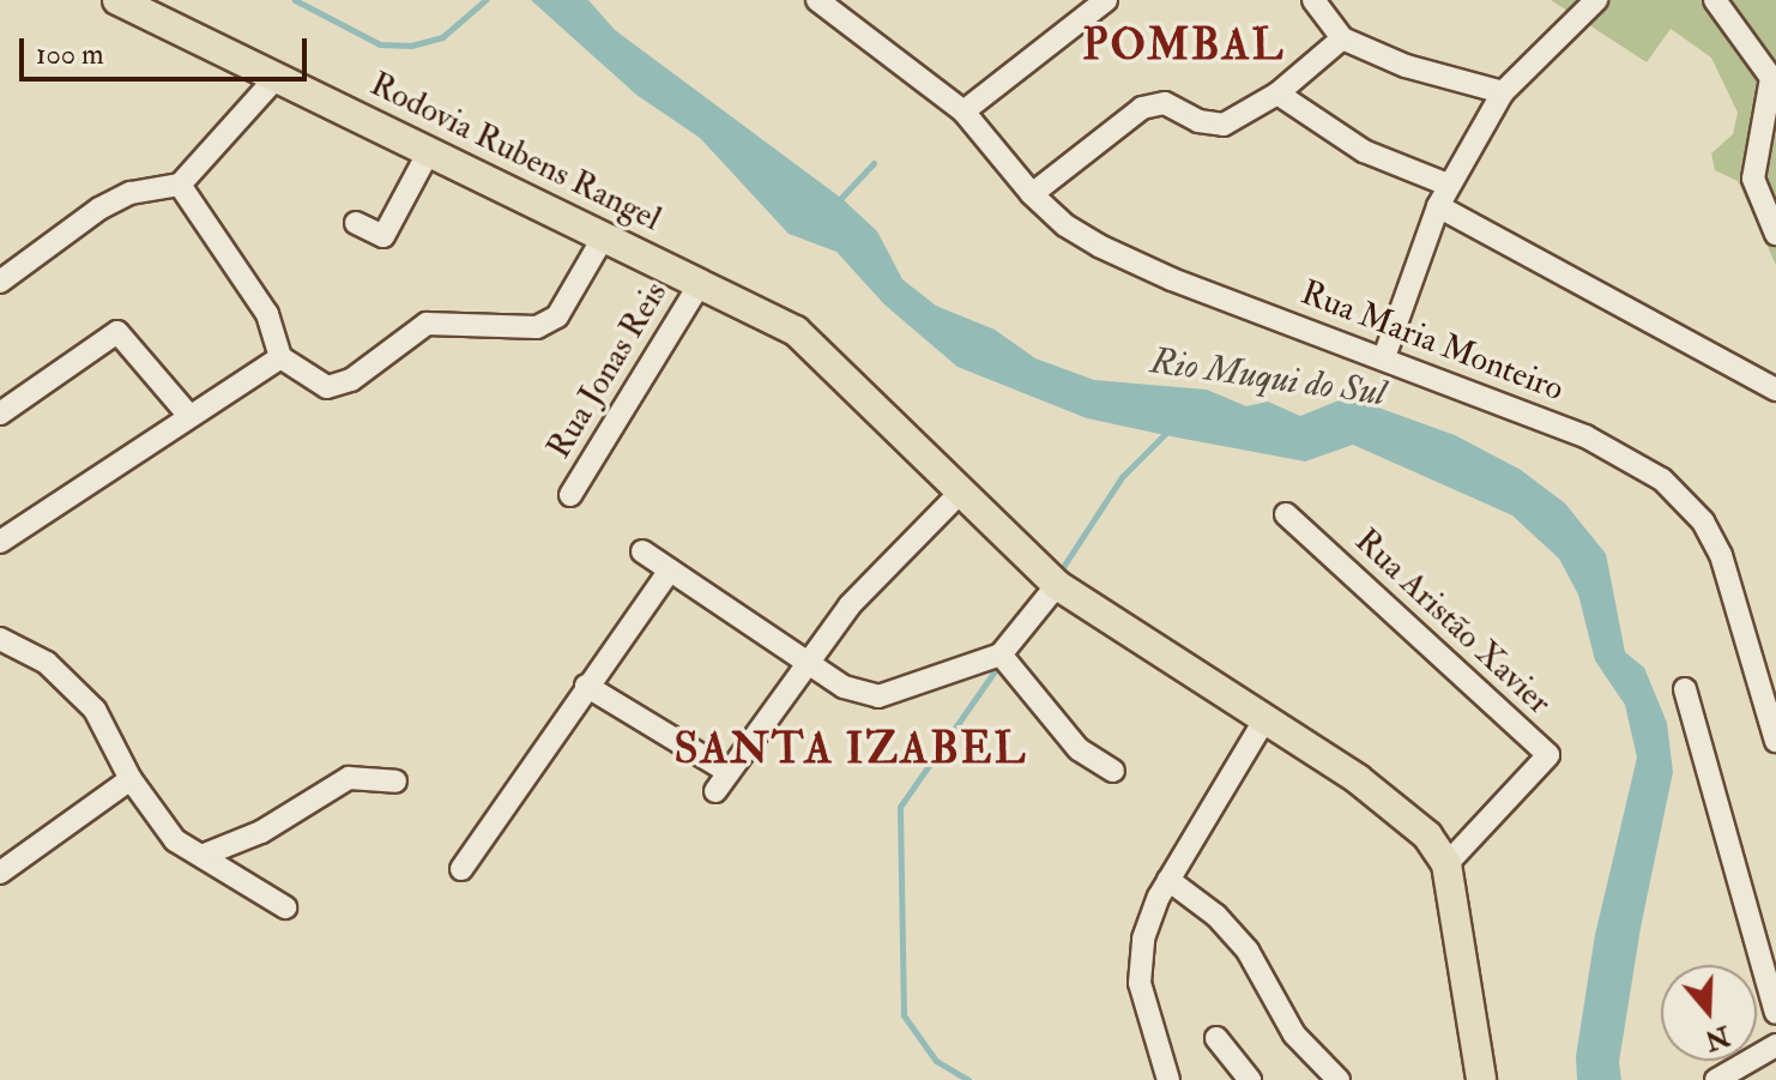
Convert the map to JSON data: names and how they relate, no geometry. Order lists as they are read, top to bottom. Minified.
{"streets":{"main road":["Rodovia Rubens Rangel"],"street":["Rua Maria Monteiro","Rua Jonas Reis","Rua Aristão Xavier"]},"crossings":[["Rodovia Rubens Rangel","Rua Jonas Reis"],["Rodovia Rubens Rangel","Rua Aristão Xavier"]],"districts":["POMBAL","SANTA IZABEL"],"water":["Rio Muqui do Sul"],"scale_bar":"100 m","north":"bottom"}
